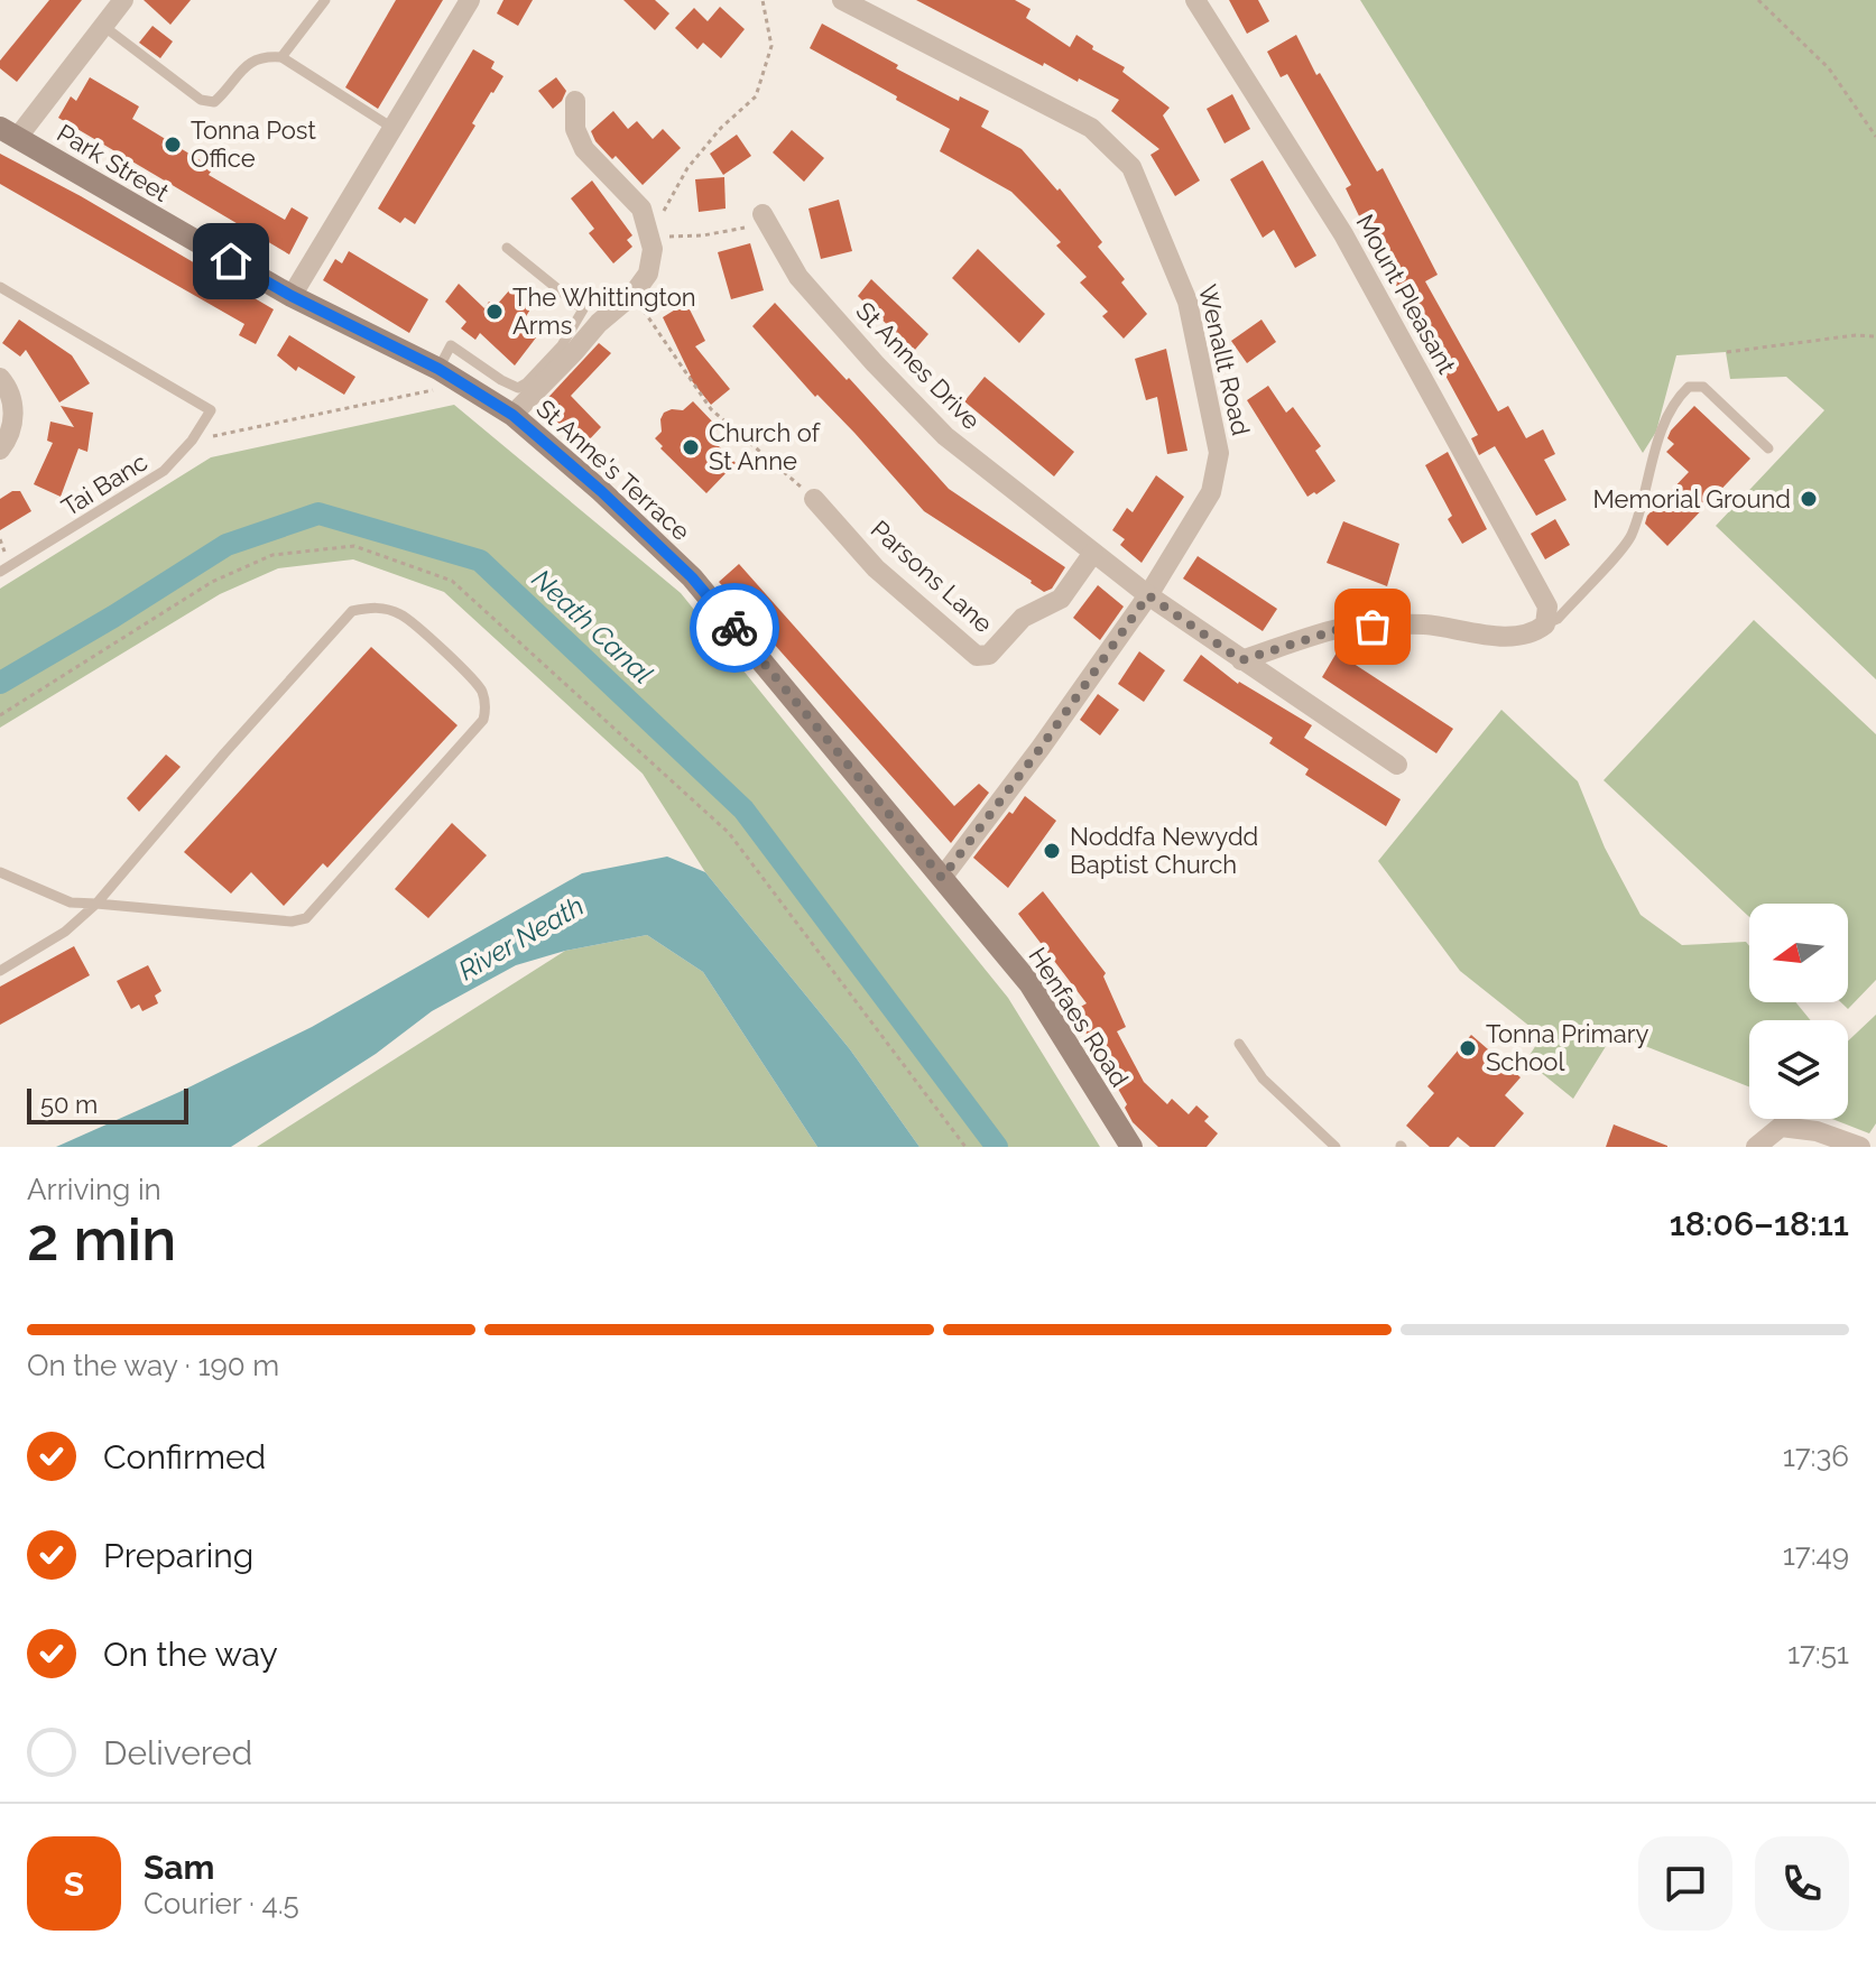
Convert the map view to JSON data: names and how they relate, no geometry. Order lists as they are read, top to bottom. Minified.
{"streets":{"main road":["Park Street","St Anne's Terrace","Henfaes Road"],"street":["Mount Pleasant","Wenallt Road","St Annes Drive","Parsons Lane"],"lane":["Tai Banc"]},"crossings":[["Park Street","St Anne's Terrace"],["Wenallt Road","St Annes Drive"],["Wenallt Road","St Anne's Terrace"],["Wenallt Road","Henfaes Road"],["St Annes Drive","Parsons Lane"],["St Anne's Terrace","Henfaes Road"]],"water":["Neath Canal","River Neath"],"places":["Tonna Post Office","The Whittington Arms","Church of St Anne","Memorial Ground","Noddfa Newydd Baptist Church","Tonna Primary School"],"scale_bar":"50 m","north":"left","page":{"scale":"50 m","heading":["2 min","Arriving in","18:06–18:11"],"panel":["Sam","Courier · 4.5"],"bar":"On the way · 190 m","list":[["Confirmed","17:36"],["Preparing","17:49"],["On the way","17:51"],"Delivered"],"round":"S"}}
